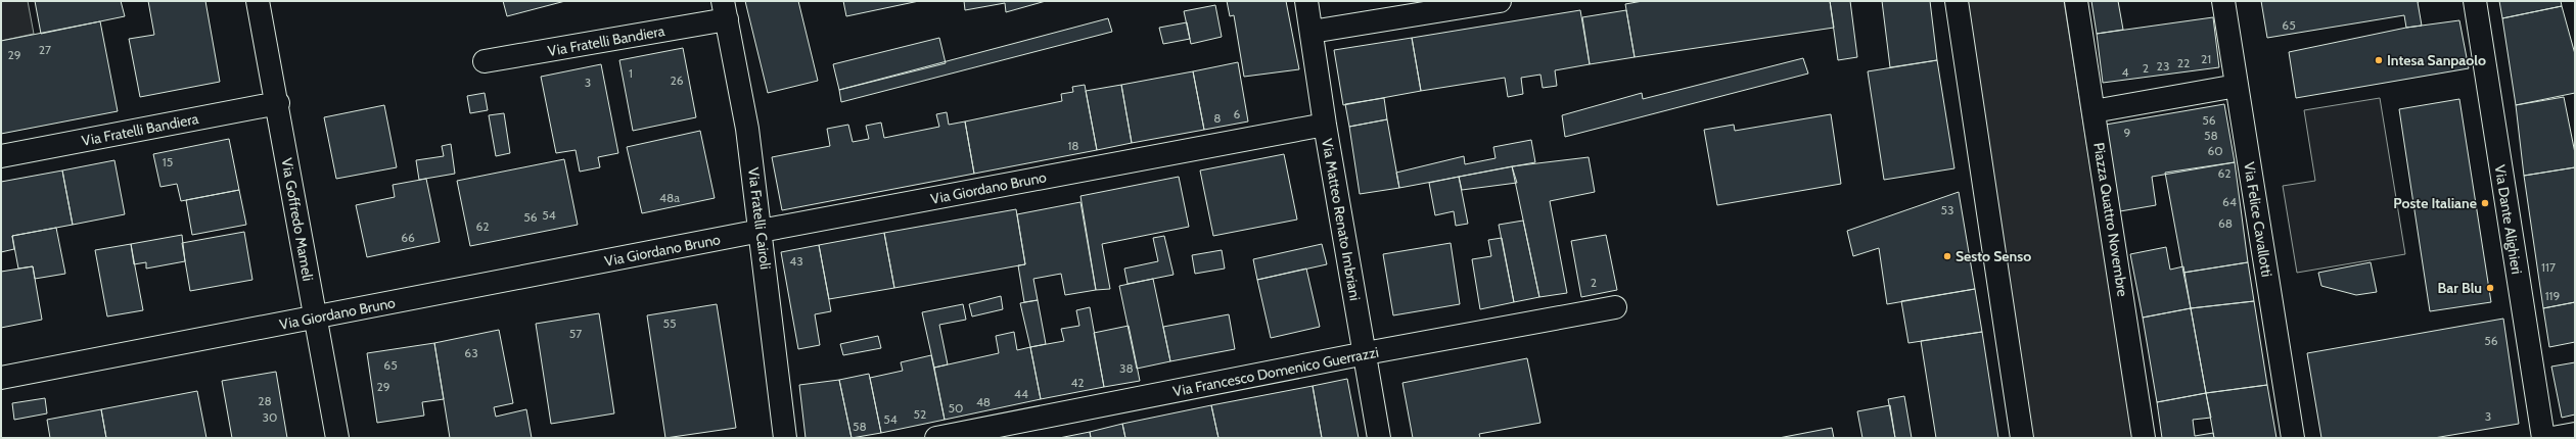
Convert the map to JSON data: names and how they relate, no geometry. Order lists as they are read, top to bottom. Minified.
{"streets":{"street":["Via Fratelli Bandiera","Via Giordano Bruno","Via Fratelli Cairoli","Via Goffredo Mameli","Via Matteo Renato Imbriani","Piazza Quattro Novembre","Via Felice Cavallotti","Via Dante Alighieri","Via Francesco Domenico Guerrazzi"]},"crossings":[["Via Fratelli Bandiera","Via Fratelli Cairoli"],["Via Fratelli Bandiera","Via Goffredo Mameli"],["Via Giordano Bruno","Via Fratelli Cairoli"],["Via Giordano Bruno","Via Goffredo Mameli"],["Via Giordano Bruno","Via Matteo Renato Imbriani"],["Via Matteo Renato Imbriani","Via Francesco Domenico Guerrazzi"]],"places":["Intesa Sanpaolo","Poste Italiane","Sesto Senso","Bar Blu"],"house_numbers":["65","27","29","21","22","23","2","4","1","26","3","6","8","56","9","58","18","60","15","62","48a","64","53","54","56","68","62","66","43","117","2","119","55","57","56","63","65","38","42","29","44","28","48","50","52","3","30","54","58"]}
